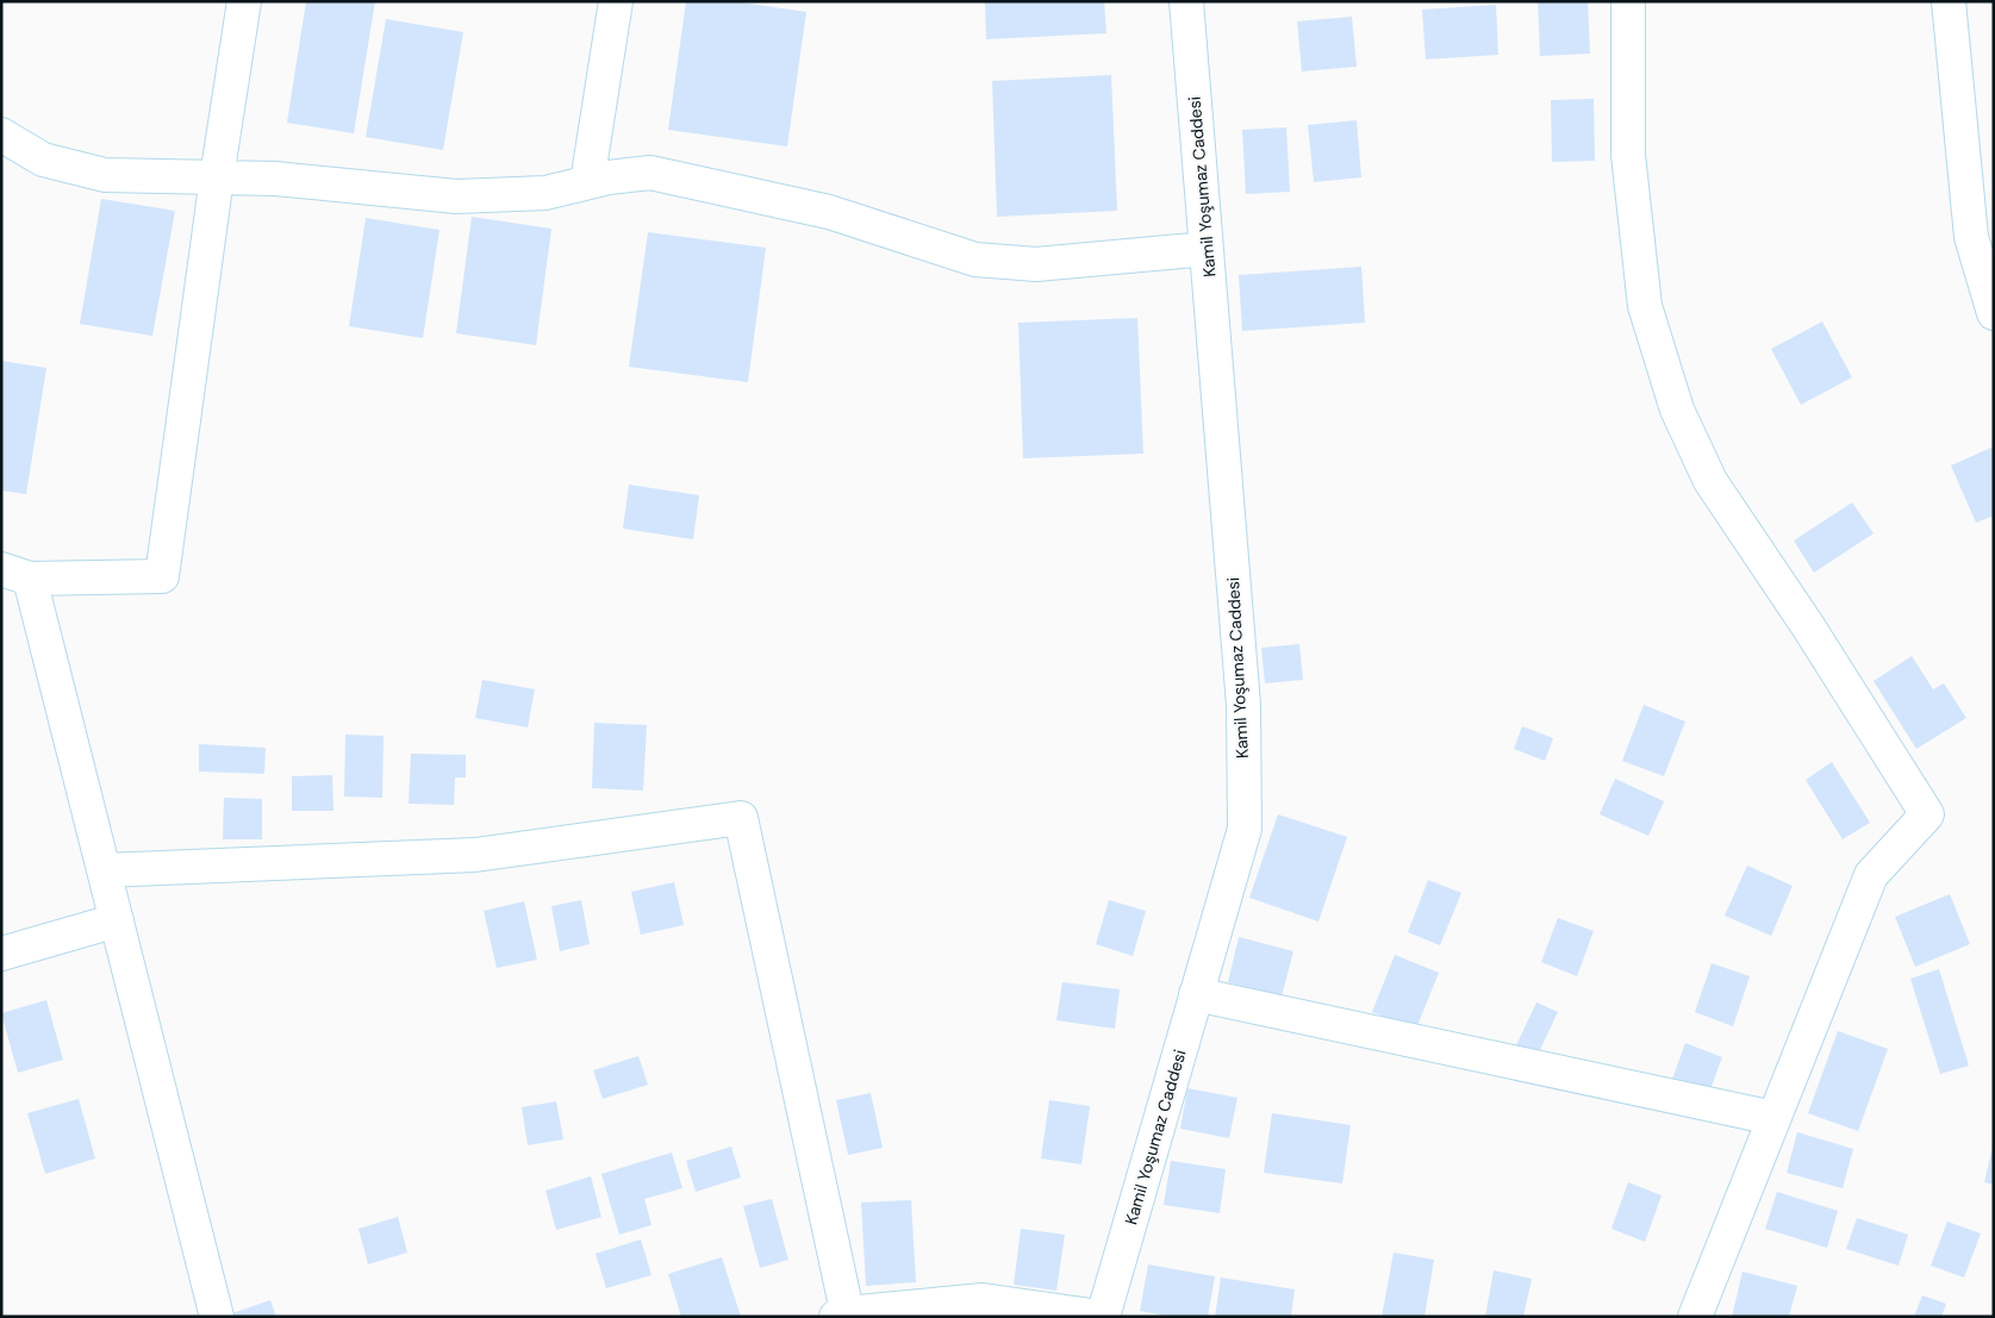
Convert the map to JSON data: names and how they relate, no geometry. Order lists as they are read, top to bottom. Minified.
{"streets":{"street":["Kamil Yoşumaz Caddesi"]}}
